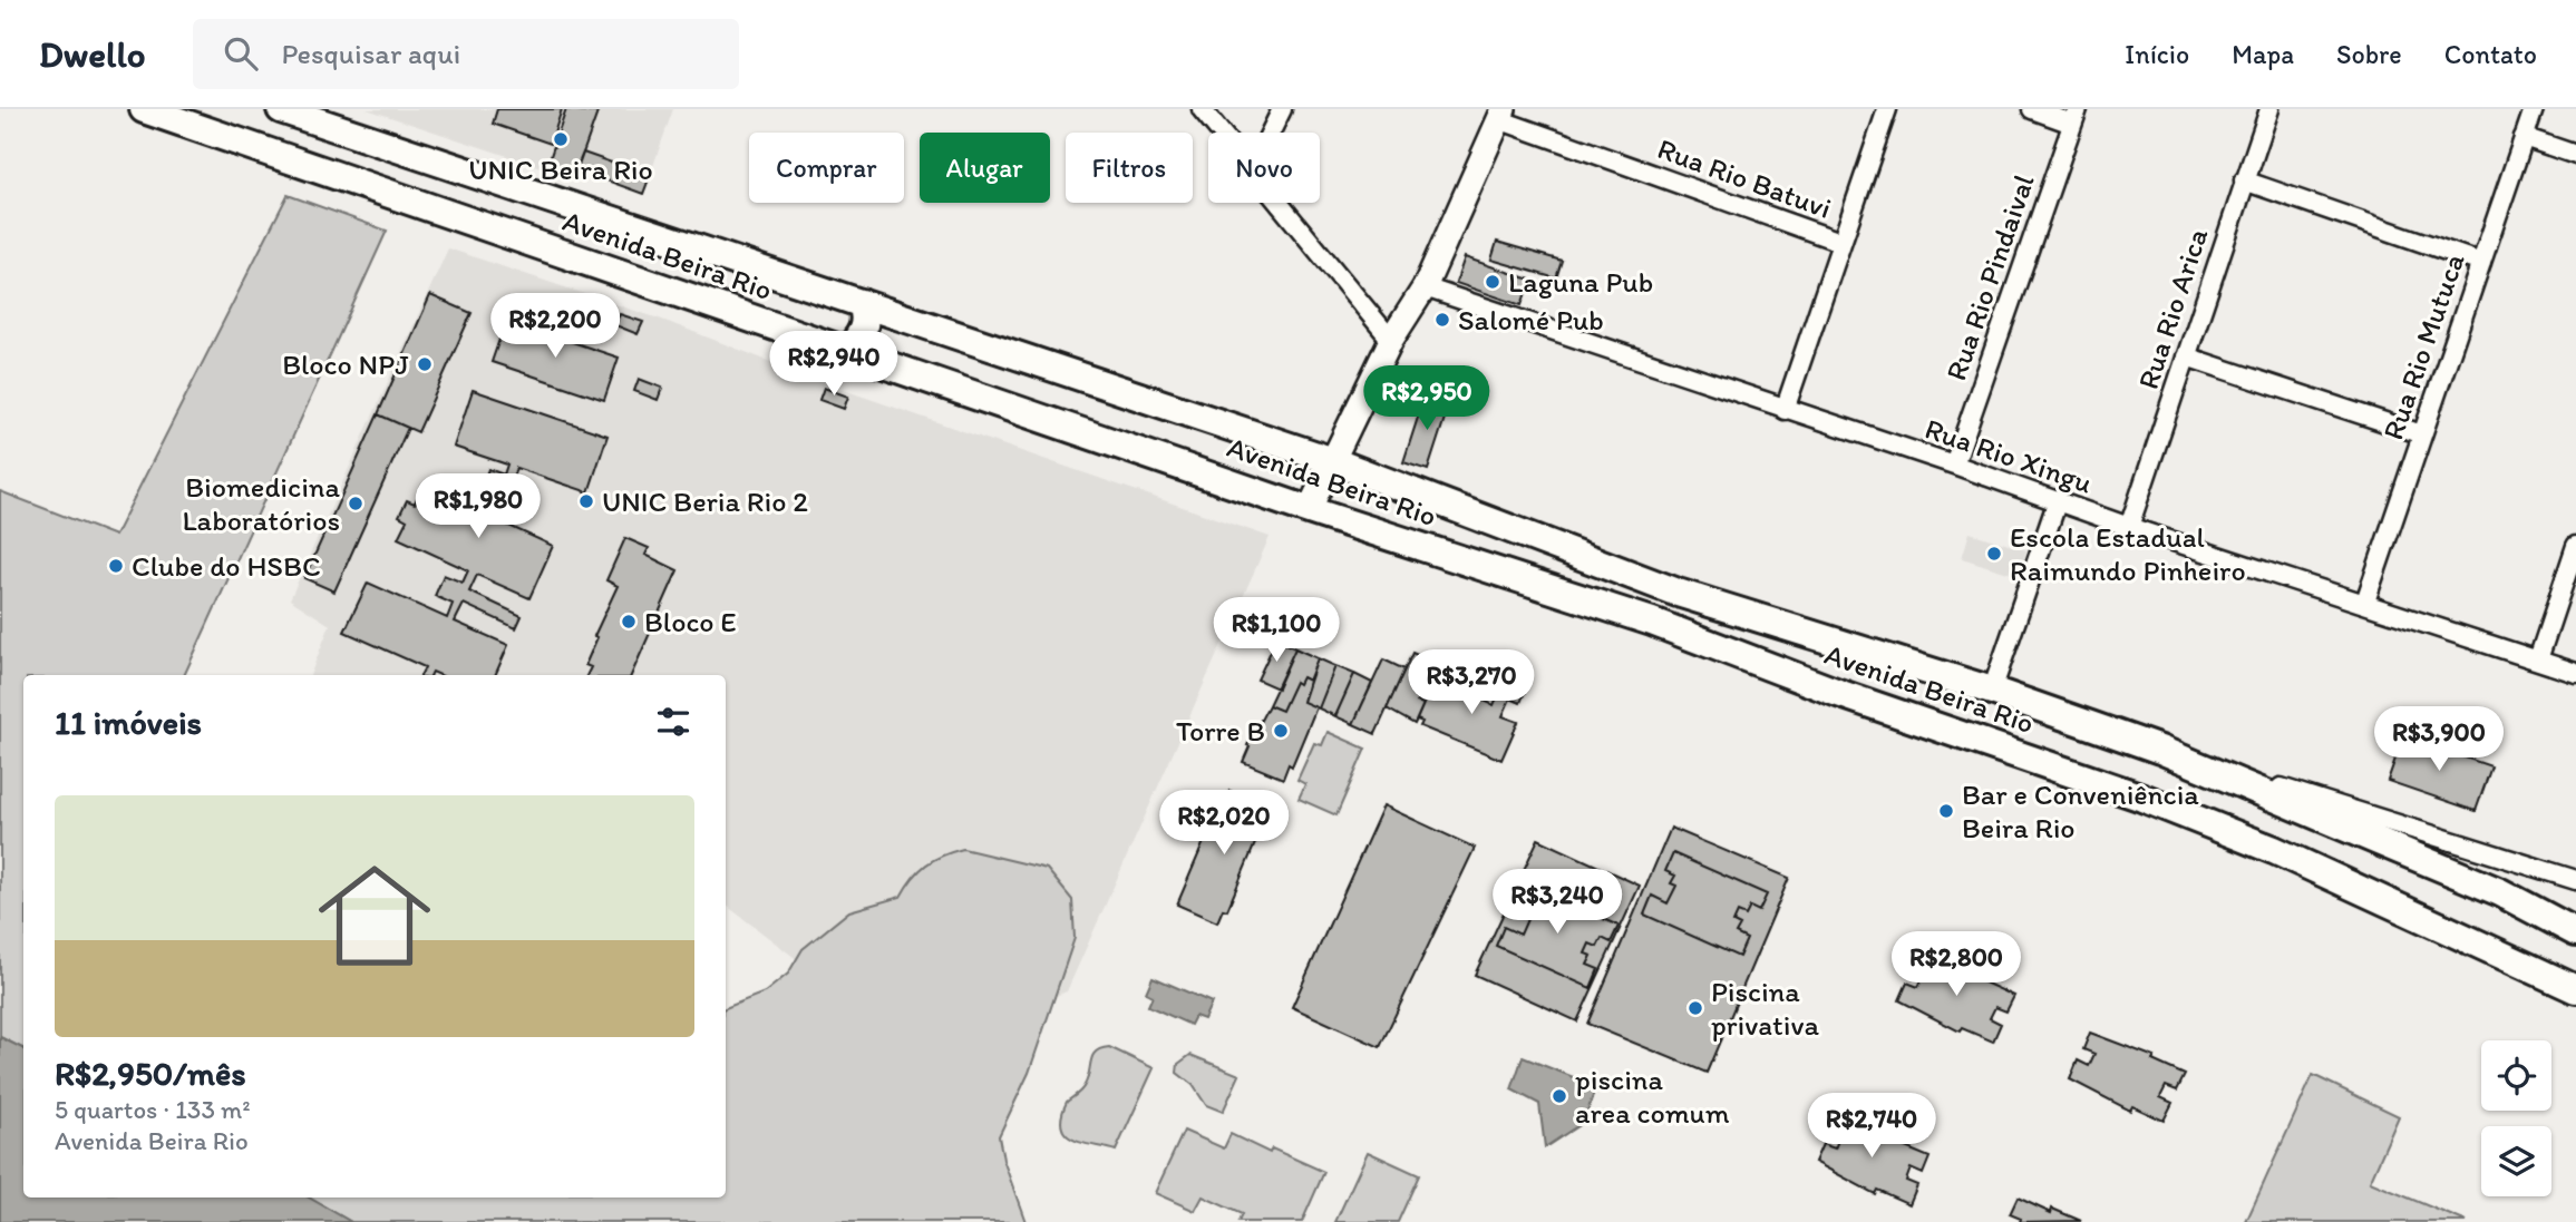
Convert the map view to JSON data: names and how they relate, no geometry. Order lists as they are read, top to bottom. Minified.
{"streets":{"main road":["Avenida Beira Rio"],"street":["Rua Rio Batuvi","Rua Rio Pindaival","Rua Rio Arica","Rua Rio Mutuca","Rua Rio Xingu"]},"crossings":[["Rua Rio Pindaival","Rua Rio Xingu"],["Rua Rio Arica","Rua Rio Xingu"],["Rua Rio Mutuca","Rua Rio Xingu"]],"places":["UNIC Beira Rio","Laguna Pub","Salomé Pub","Bloco NPJ","UNIC Beria Rio 2","Biomedicina Laboratórios","Escola Estadual Raimundo Pinheiro","Clube do HSBC","Bloco E","Torre B","Bar e Conveniência Beira Rio","Piscina privativa","piscina area comum"],"page":{"header":"Dwello","search":"Pesquisar aqui","nav":["Início","Mapa","Sobre","Contato"],"chip":["Comprar","Alugar","Filtros","Novo"],"price":["R$2,200","R$2,940","R$2,950","R$1,980","R$1,100","R$3,270","R$3,900","R$2,020","R$3,240","R$2,800","R$2,740"],"heading":"11 imóveis","list":[{"name":"R$2,950/mês","note":"5 quartos · 133 m² · Avenida Beira Rio"}]}}
